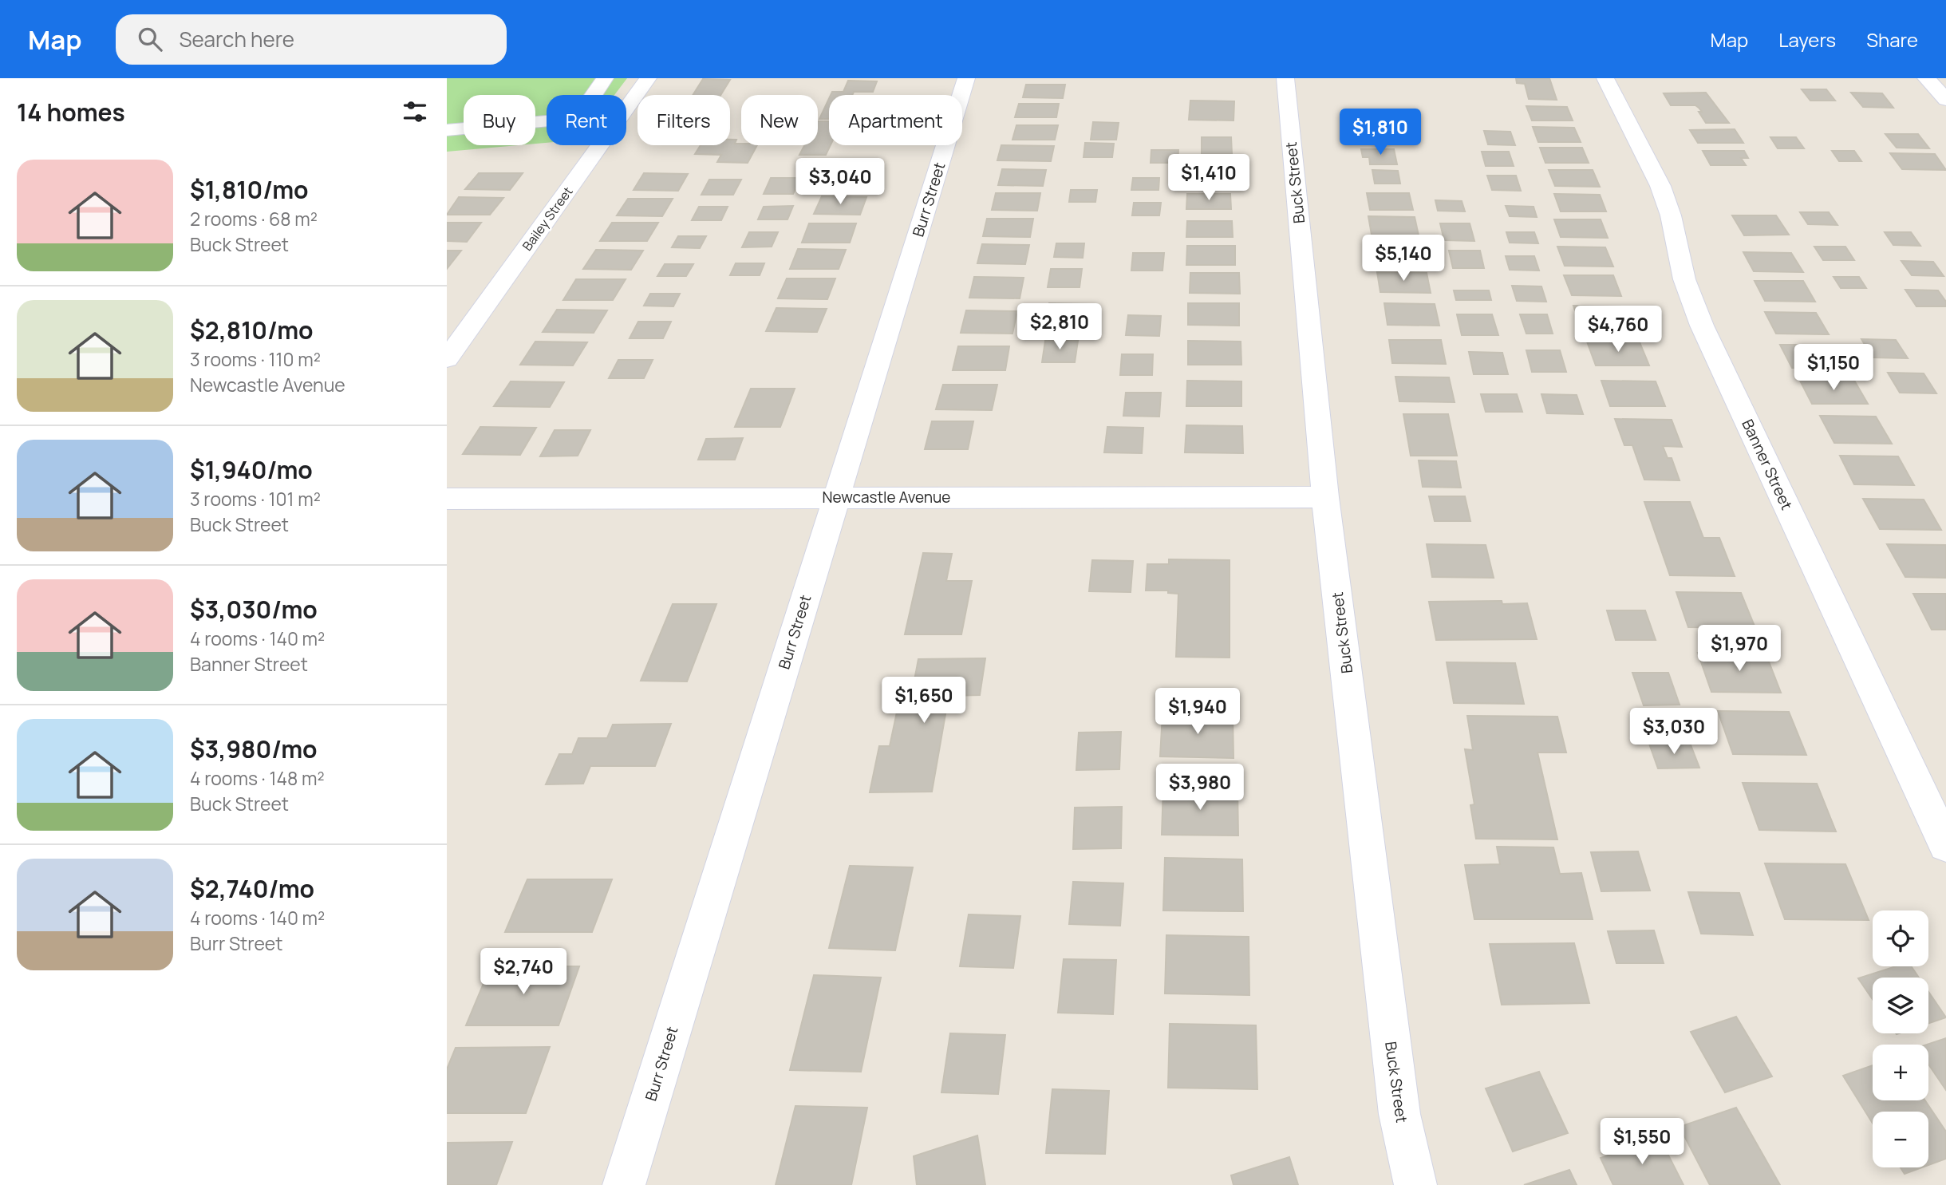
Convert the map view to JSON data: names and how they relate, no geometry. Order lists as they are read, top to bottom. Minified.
{"streets":{"street":["Buck Street","Burr Street","Bailey Street","Banner Street","Newcastle Avenue"]},"crossings":[["Buck Street","Newcastle Avenue"],["Burr Street","Newcastle Avenue"]],"page":{"header":"Map","search":"Search here","nav":["Map","Layers","Share"],"heading":"14 homes","chip":["Buy","Rent","Filters","New","Apartment"],"price":["$1,810","$1,410","$3,040","$5,140","$2,810","$4,760","$1,150","$1,970","$1,650","$1,940","$3,030","$3,980","$2,740","$1,550"],"list":[{"name":"$1,810/mo","note":"2 rooms · 68 m² · Buck Street"},{"name":"$2,810/mo","note":"3 rooms · 110 m² · Newcastle Avenue"},{"name":"$1,940/mo","note":"3 rooms · 101 m² · Buck Street"},{"name":"$3,030/mo","note":"4 rooms · 140 m² · Banner Street"},{"name":"$3,980/mo","note":"4 rooms · 148 m² · Buck Street"},{"name":"$2,740/mo","note":"4 rooms · 140 m² · Burr Street"}],"map_buttons":["+","−"]}}
